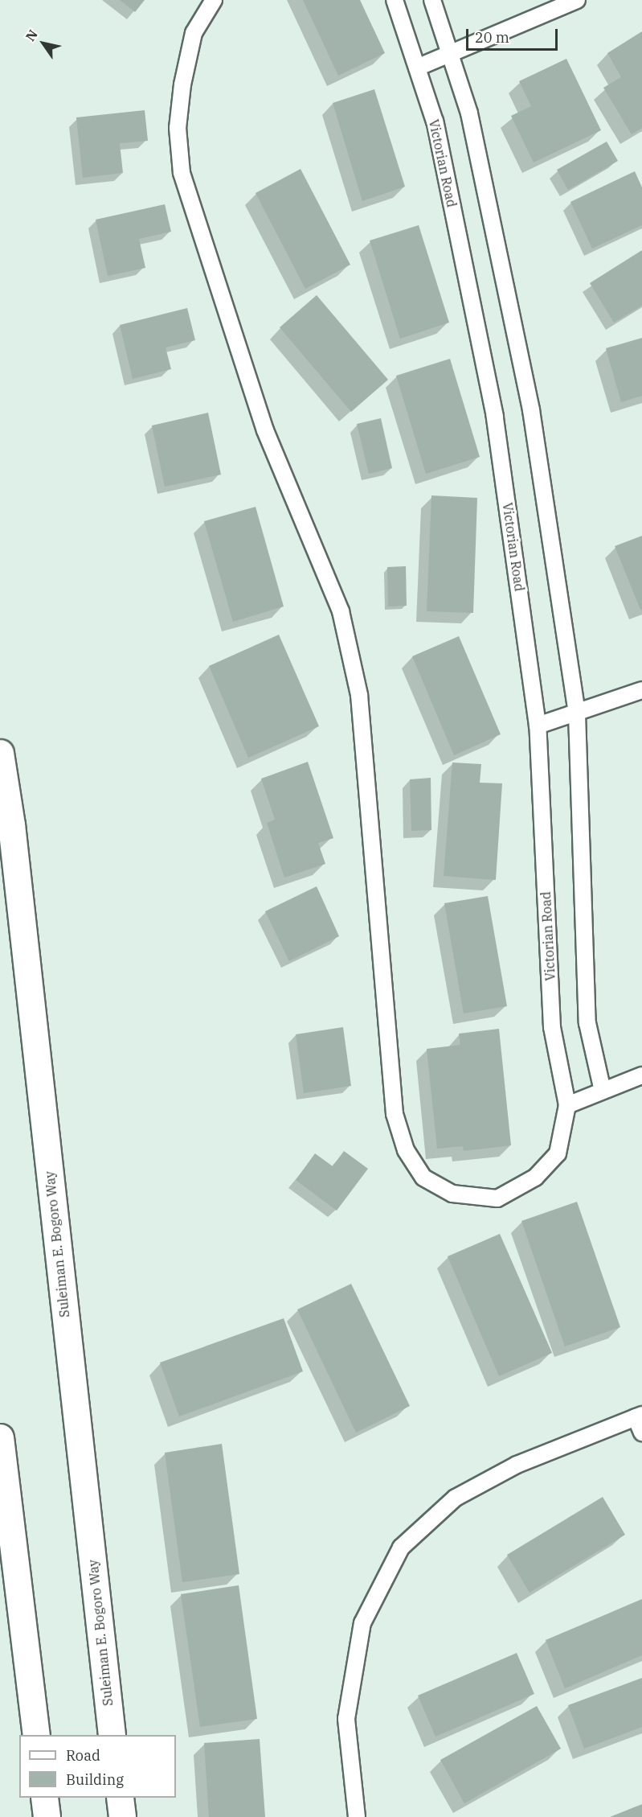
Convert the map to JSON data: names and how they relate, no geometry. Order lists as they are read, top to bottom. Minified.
{"streets":{"street":["Suleiman E. Bogoro Way"],"lane":["Victorian Road"]},"legend":["Road","Building"],"scale_bar":"20 m","north":"top left"}
